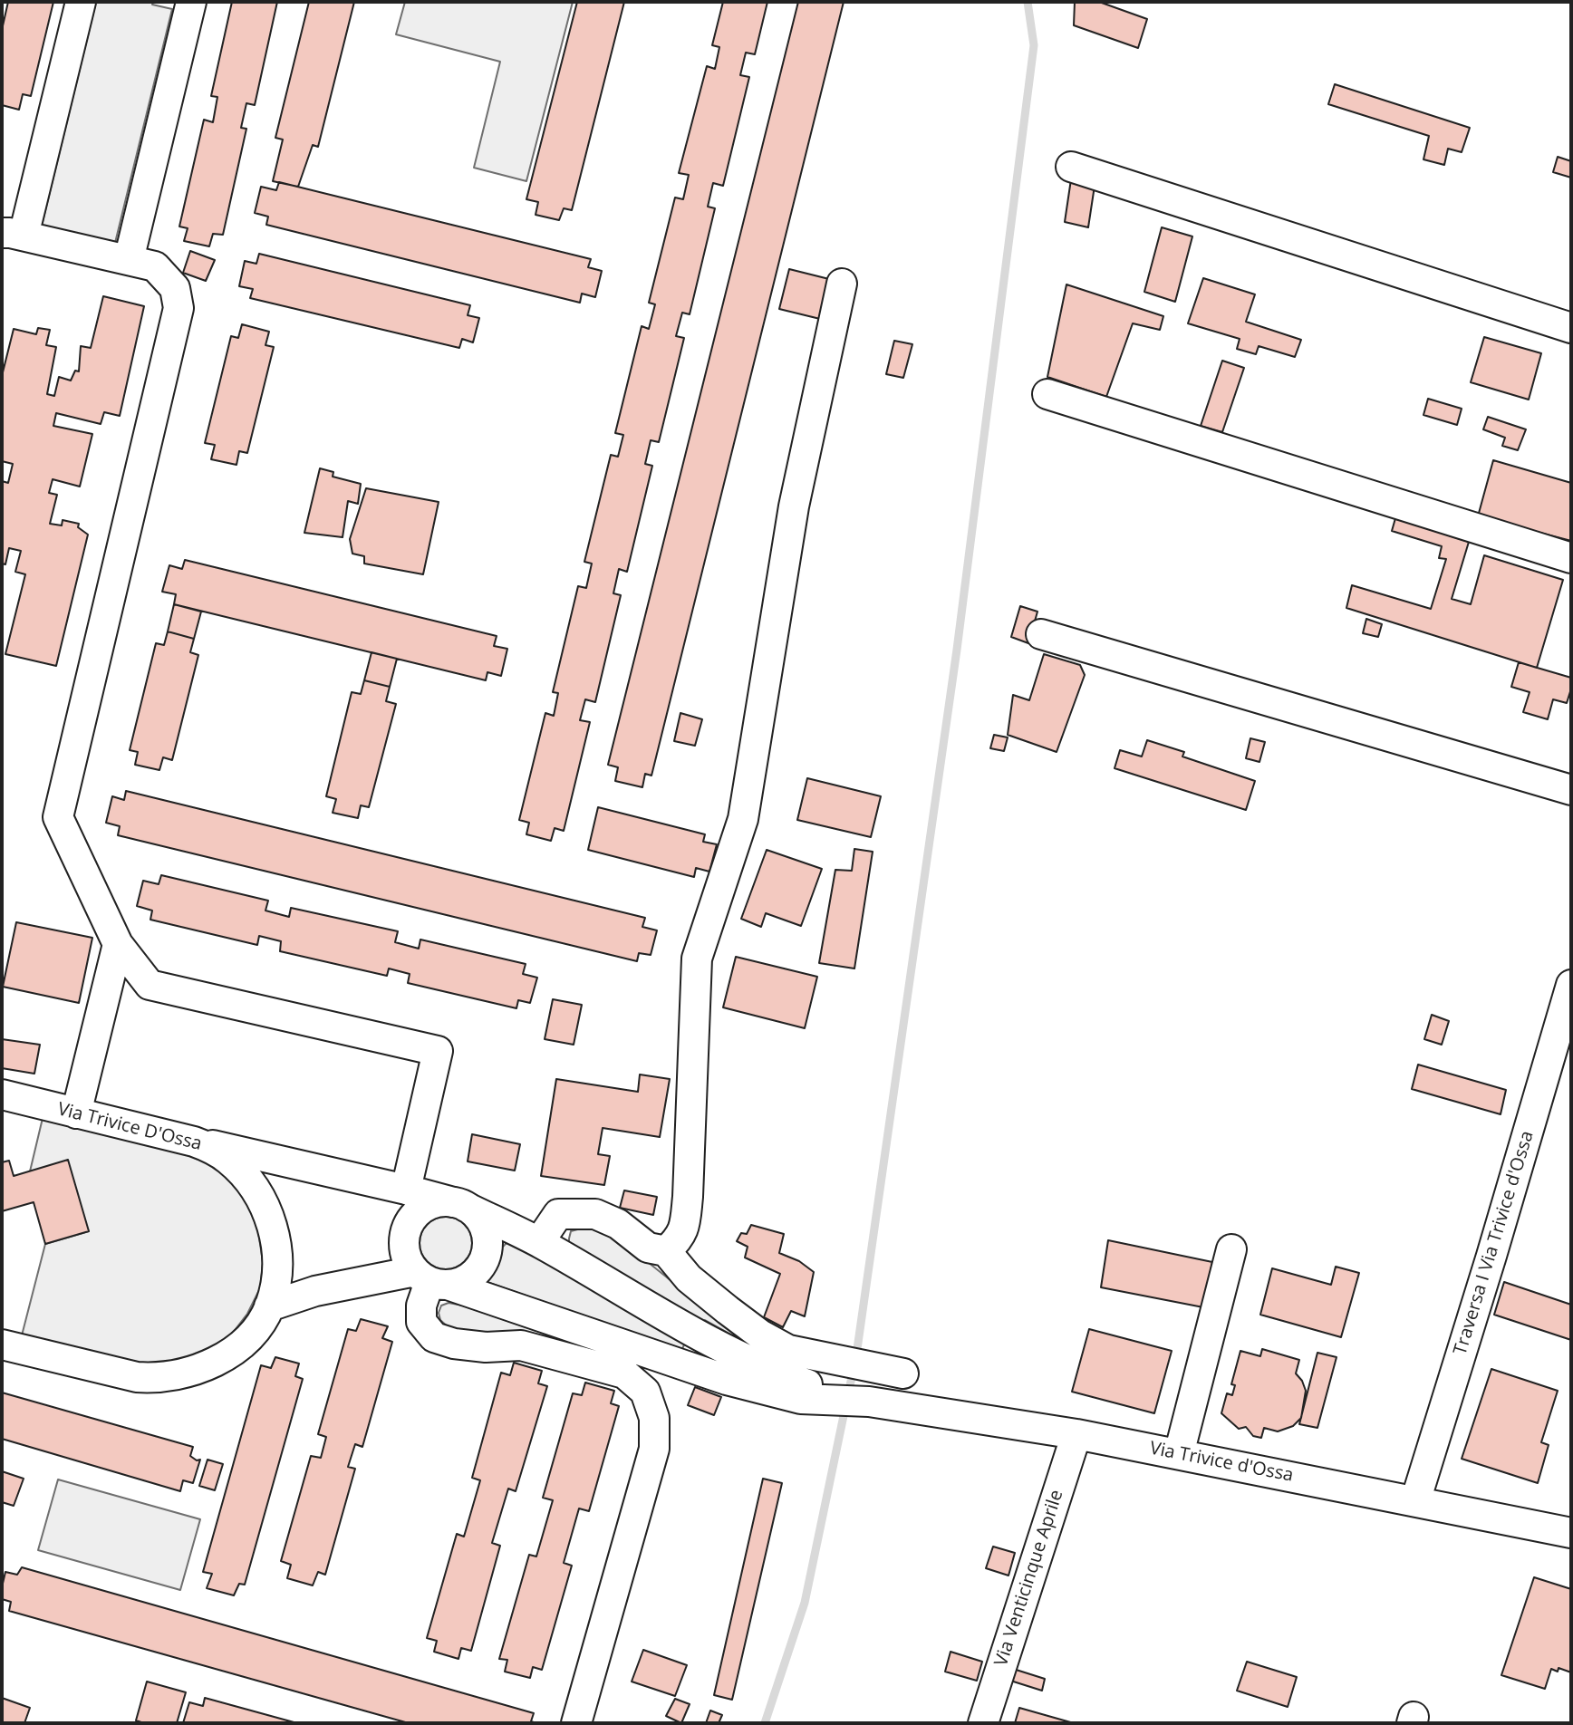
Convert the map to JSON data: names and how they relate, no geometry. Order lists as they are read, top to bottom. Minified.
{"streets":{"street":["Via Trivice D'Ossa","Traversa I Via Trivice d'Ossa","Via Trivice d'Ossa","Via Venticinque Aprile"]},"crossings":[["Traversa I Via Trivice d'Ossa","Via Trivice d'Ossa"],["Via Trivice d'Ossa","Via Venticinque Aprile"]]}
